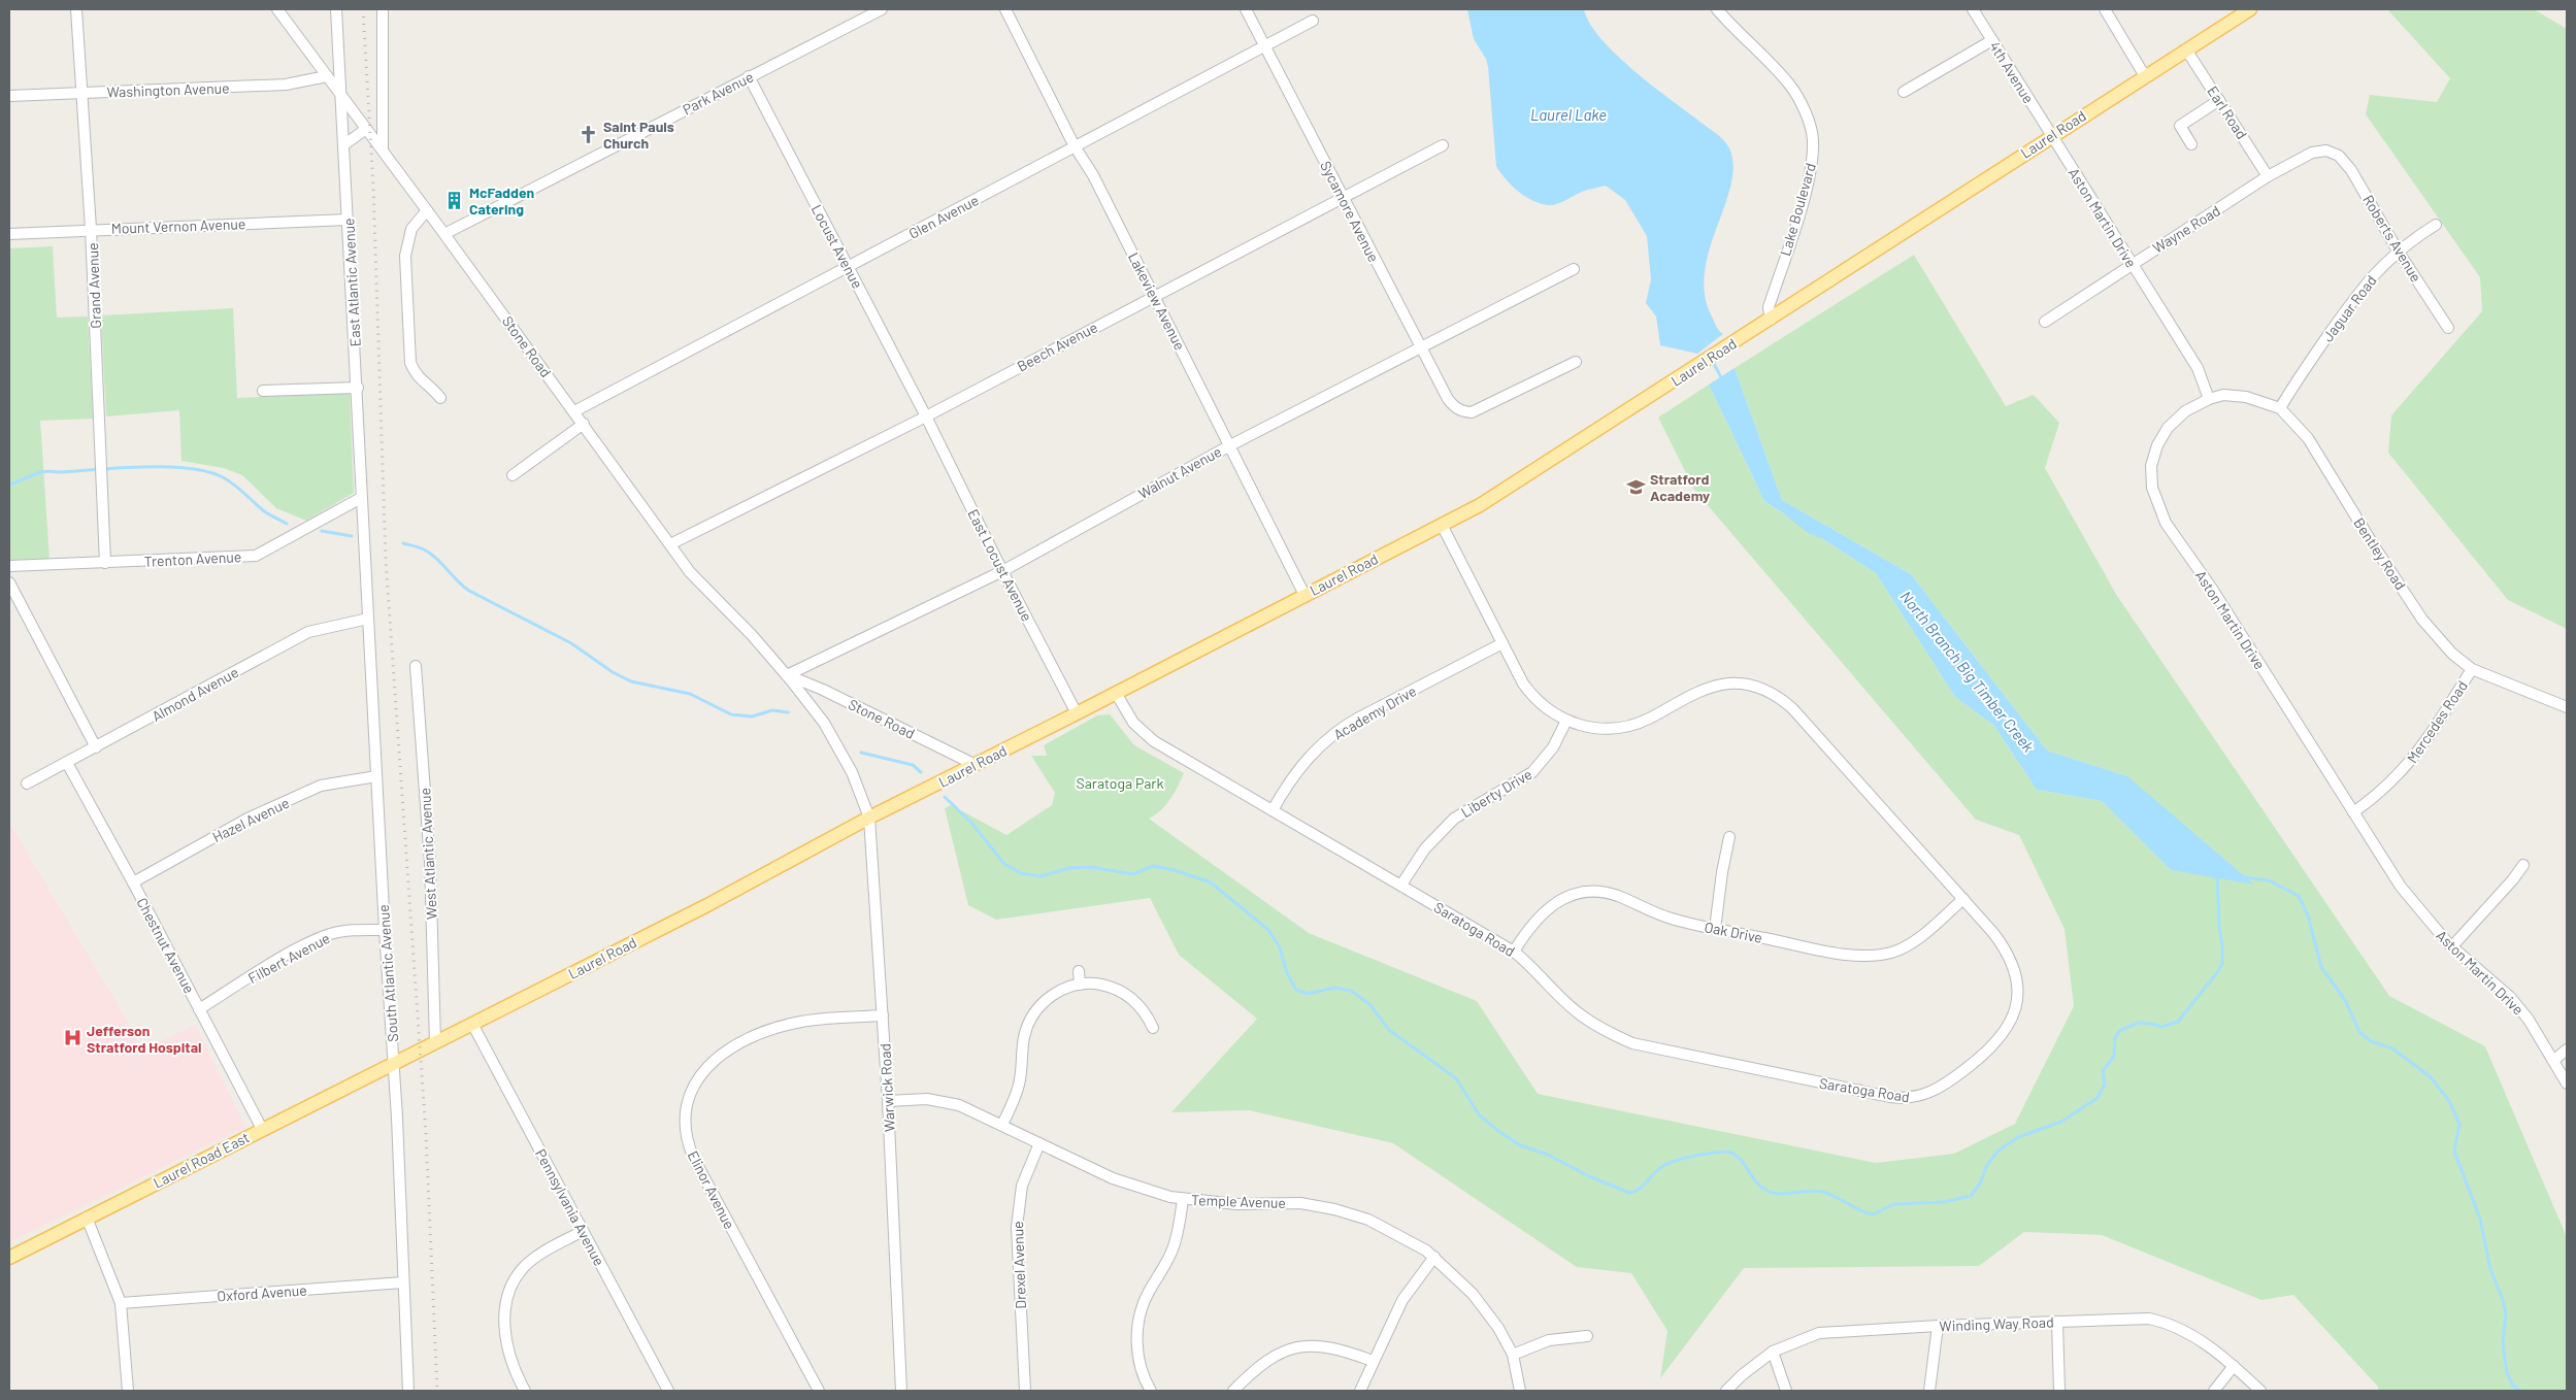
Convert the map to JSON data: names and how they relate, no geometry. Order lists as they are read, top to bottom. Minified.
{"streets":{"main road":["Laurel Road","Laurel Road East"],"street":["4th Avenue","Washington Avenue","Park Avenue","Earl Road","Lake Boulevard","Sycamore Avenue","Glen Avenue","Aston Martin Drive","Mount Vernon Avenue","Wayne Road","Roberts Avenue","Locust Avenue","East Atlantic Avenue","Grand Avenue","Lakeview Avenue","Jaguar Road","Stone Road","Beech Avenue","Walnut Avenue","Bentley Road","Trenton Avenue","East Locust Avenue","Almond Avenue","Academy Drive","Mercedes Road","Liberty Drive","Hazel Avenue","West Atlantic Avenue","Saratoga Road","Oak Drive","Chestnut Avenue","Filbert Avenue","South Atlantic Avenue","Warwick Road","Elinor Avenue","Temple Avenue","Pennsylvania Avenue","Drexel Avenue","Oxford Avenue","Winding Way Road"]},"crossings":[["4th Avenue","Laurel Road"],["4th Avenue","Aston Martin Drive"],["Washington Avenue","Grand Avenue"],["Washington Avenue","Stone Road"],["Park Avenue","Locust Avenue"],["Park Avenue","Stone Road"],["Earl Road","Laurel Road"],["Earl Road","Wayne Road"],["Laurel Road","Lake Boulevard"],["Laurel Road","Aston Martin Drive"],["Laurel Road","Lakeview Avenue"],["Laurel Road","Stone Road"],["Laurel Road","East Locust Avenue"],["Laurel Road","West Atlantic Avenue"],["Laurel Road","Saratoga Road"],["Laurel Road","South Atlantic Avenue"],["Laurel Road","Warwick Road"],["Laurel Road","Laurel Road East"],["Laurel Road","Pennsylvania Avenue"],["Sycamore Avenue","Glen Avenue"],["Sycamore Avenue","Beech Avenue"],["Sycamore Avenue","Walnut Avenue"],["Glen Avenue","Locust Avenue"],["Glen Avenue","Lakeview Avenue"],["Glen Avenue","Stone Road"],["Aston Martin Drive","Wayne Road"],["Aston Martin Drive","Bentley Road"],["Aston Martin Drive","Mercedes Road"],["Mount Vernon Avenue","East Atlantic Avenue"],["Mount Vernon Avenue","Grand Avenue"],["Wayne Road","Roberts Avenue"],["Roberts Avenue","Jaguar Road"],["Locust Avenue","Beech Avenue"],["Locust Avenue","East Locust Avenue"],["East Atlantic Avenue","Stone Road"],["East Atlantic Avenue","Trenton Avenue"],["East Atlantic Avenue","South Atlantic Avenue"],["Grand Avenue","Trenton Avenue"],["Lakeview Avenue","Beech Avenue"],["Lakeview Avenue","Walnut Avenue"],["Jaguar Road","Bentley Road"],["Stone Road","Beech Avenue"],["Stone Road","Walnut Avenue"],["Stone Road","Warwick Road"],["Beech Avenue","East Locust Avenue"],["Walnut Avenue","East Locust Avenue"],["Bentley Road","Mercedes Road"],["Almond Avenue","Chestnut Avenue"],["Almond Avenue","South Atlantic Avenue"],["Academy Drive","Saratoga Road"],["Liberty Drive","Saratoga Road"],["Hazel Avenue","Chestnut Avenue"],["Hazel Avenue","South Atlantic Avenue"],["Saratoga Road","Oak Drive"],["Chestnut Avenue","Filbert Avenue"],["Chestnut Avenue","Laurel Road East"],["Filbert Avenue","South Atlantic Avenue"],["South Atlantic Avenue","Laurel Road East"],["South Atlantic Avenue","Oxford Avenue"],["Warwick Road","Elinor Avenue"],["Warwick Road","Temple Avenue"],["Temple Avenue","Drexel Avenue"]],"water":["Laurel Lake","North Branch Big Timber Creek"],"parks":["Saratoga Park"],"places":{"church":["Saint Pauls Church"],"building":["McFadden Catering"],"school or university":["Stratford Academy"],"hospital":["Jefferson Stratford Hospital"]}}
